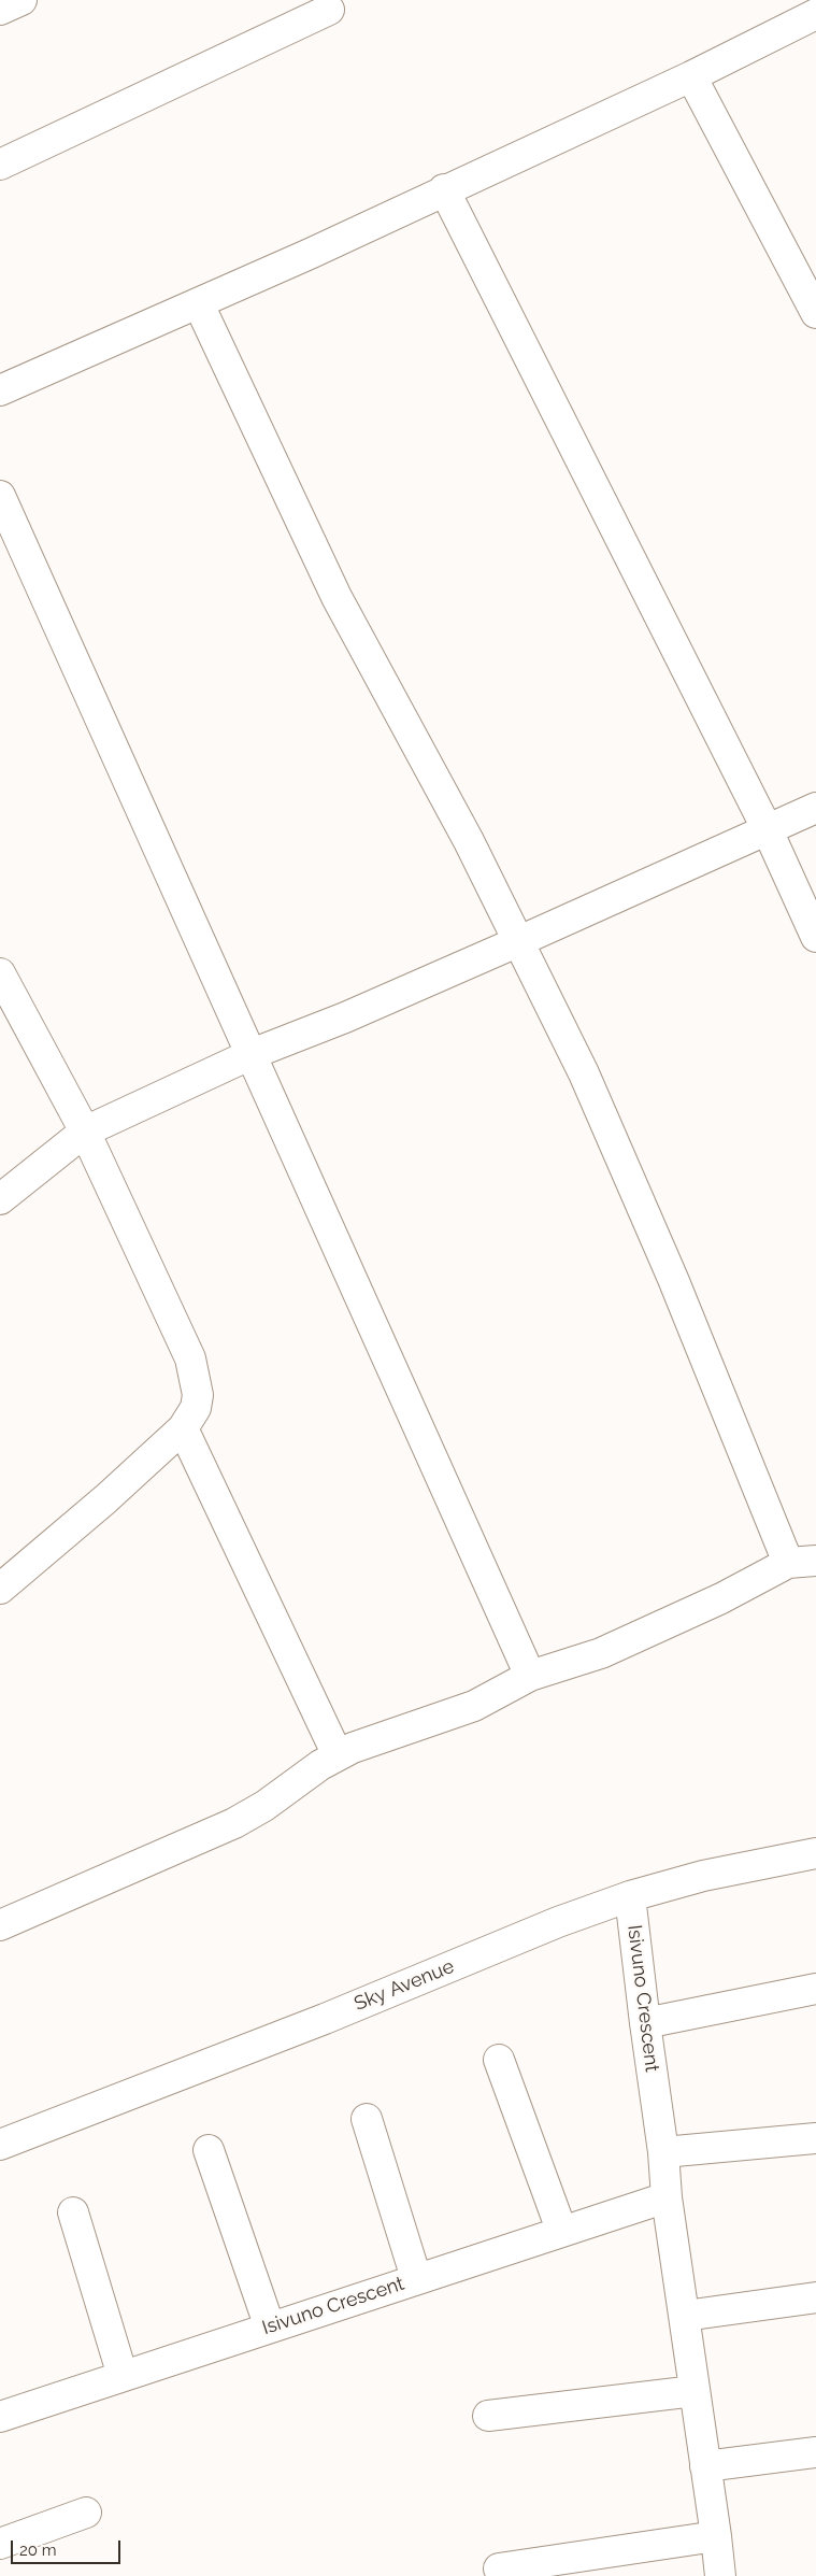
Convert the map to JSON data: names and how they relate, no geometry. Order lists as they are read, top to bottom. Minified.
{"streets":{"street":["Sky Avenue","Isivuno Crescent"]},"crossings":[["Sky Avenue","Isivuno Crescent"]],"scale_bar":"20 m"}
